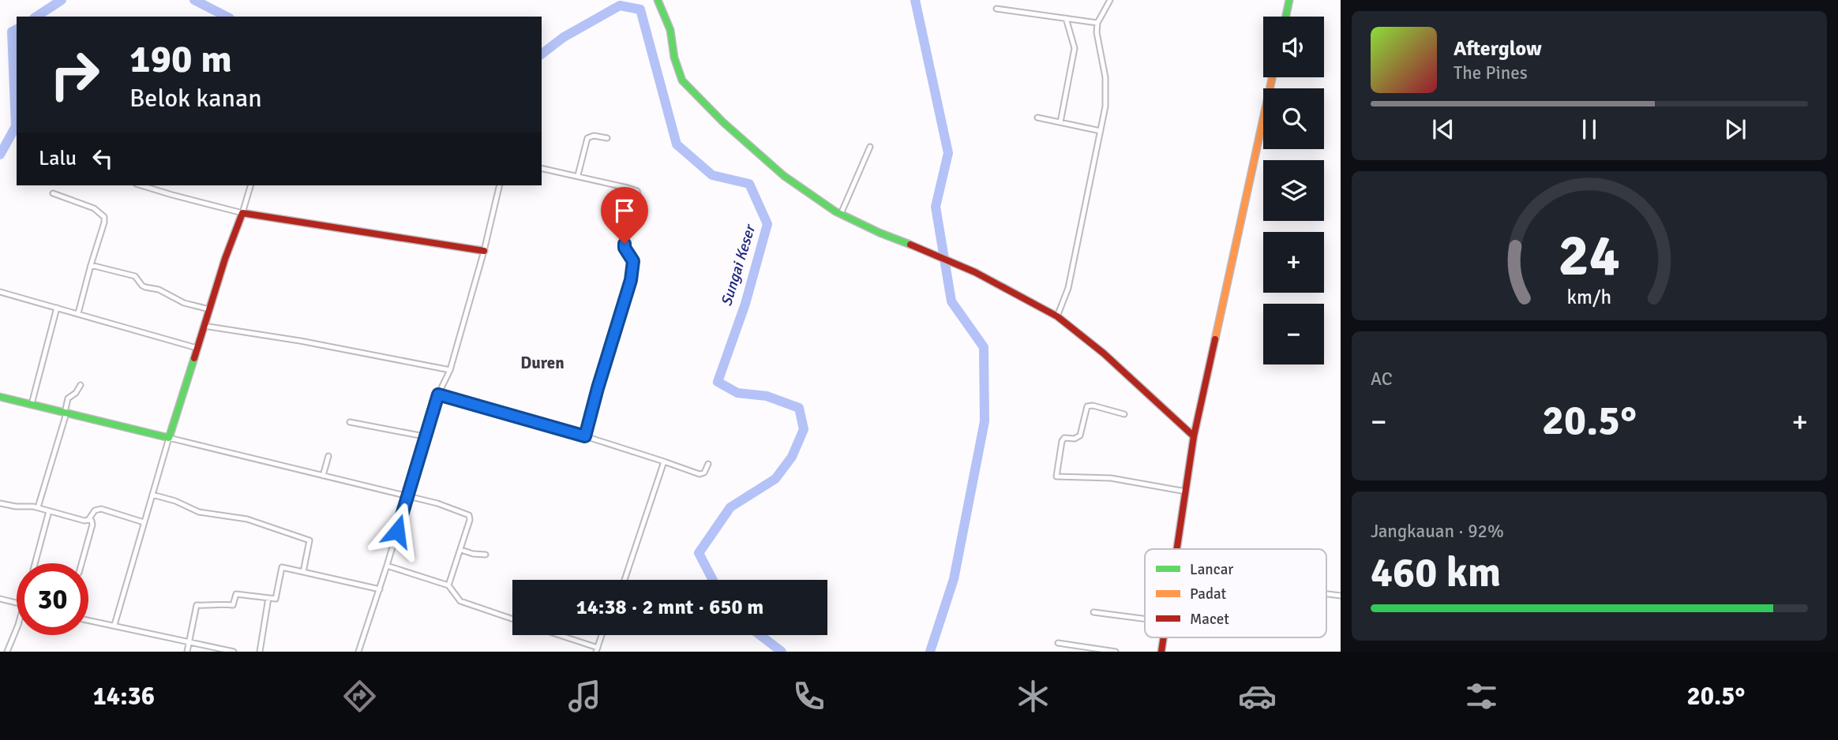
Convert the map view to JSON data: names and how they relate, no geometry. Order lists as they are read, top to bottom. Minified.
{"districts":["Duren"],"water":["Sungai Keser"],"legend":["Lancar","Padat","Macet"],"page":{"map_buttons":["+","−"],"turn":["190 m","Belok kanan"],"song":["Afterglow","The Pines"],"then":"Lalu","tile":["AC",["Jangkauan · 92%","460 km"]],"heat":["−","20.5°","+"],"limit":"30","trip":"14:38 · 2 mnt · 650 m","tabs":["14:36","20.5°"],"gauge":["24","km/h"]}}
